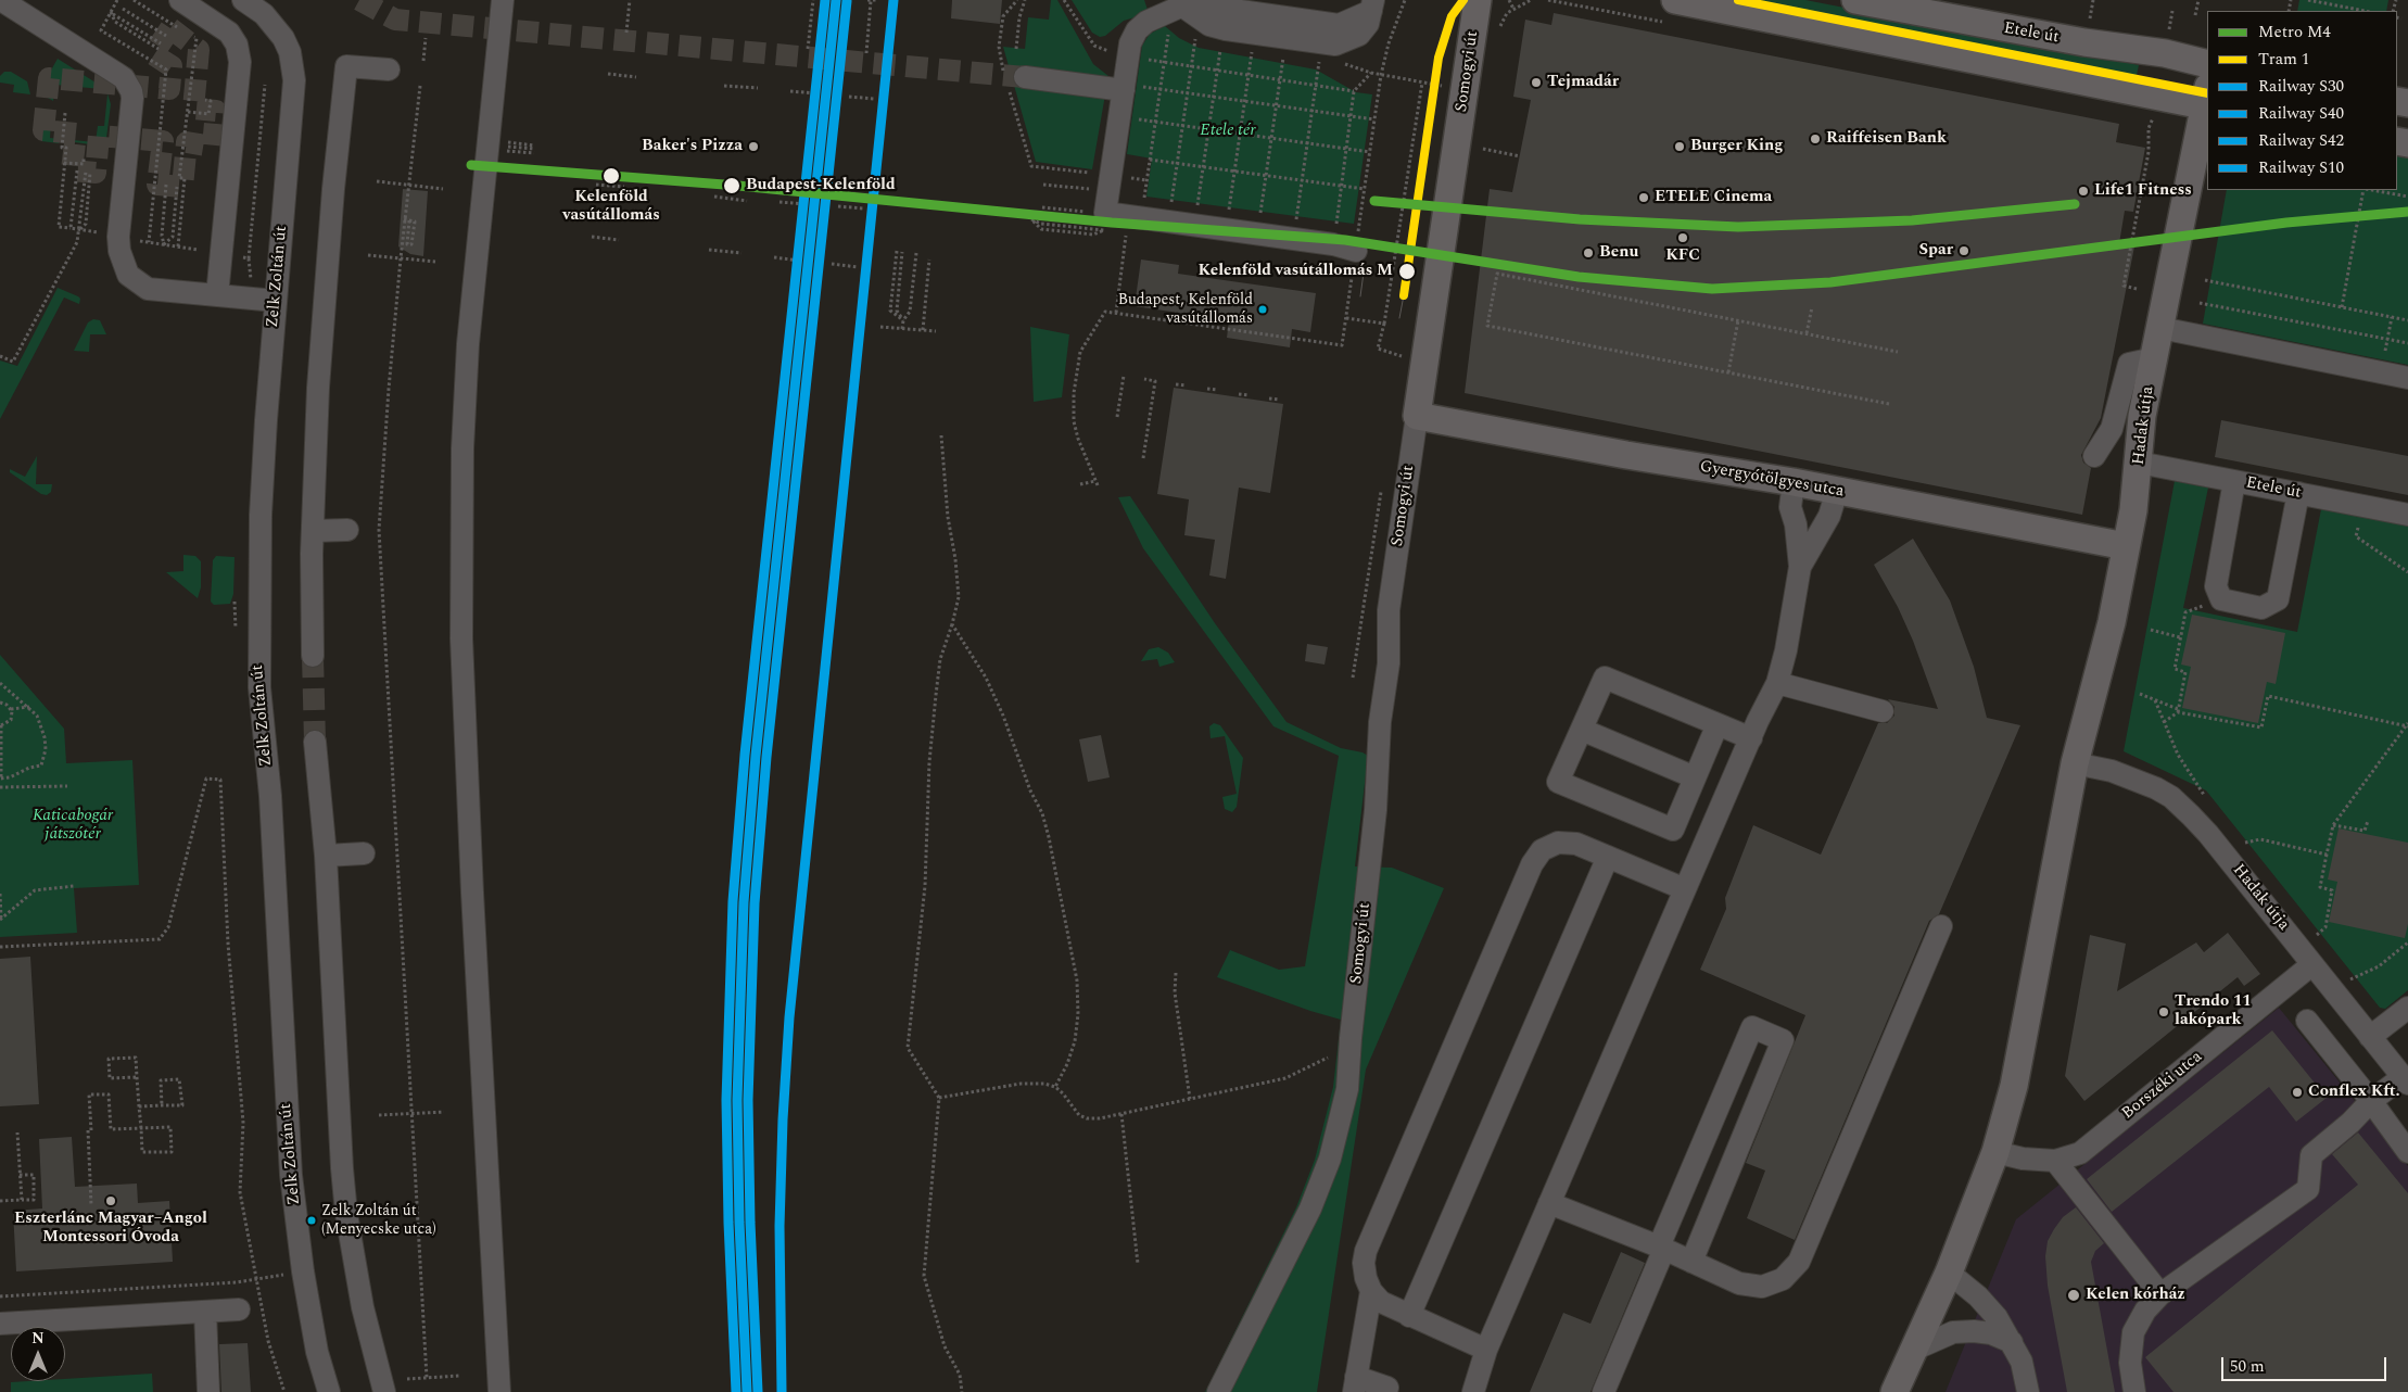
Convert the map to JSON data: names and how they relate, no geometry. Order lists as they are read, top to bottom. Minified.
{"streets":{"main road":["Etele út","Somogyi út","Hadak útja","Gyergyótölgyes utca"],"street":["Zelk Zoltán út","Borszéki utca"]},"crossings":[["Etele út","Hadak útja"],["Somogyi út","Gyergyótölgyes utca"],["Hadak útja","Gyergyótölgyes utca"],["Hadak útja","Borszéki utca"]],"parks":["Etele tér","Katicabogár játszótér"],"places":["Tejmadár","Raiffeisen Bank","Baker's Pizza","Burger King","Kelenföld vasútállomás","Budapest-Kelenföld","Life1 Fitness","ETELE Cinema","KFC","Spar","Benu","Kelenföld vasútállomás M","Budapest, Kelenföld vasútállomás","Trendo 11 lakópark","Conflex Kft.","Eszterlánc Magyar–Angol Montessori Óvoda","Zelk Zoltán út (Menyecske utca)","Kelen kórház"],"lines":["tram line 1","rail line S30","rail line S40","rail line S10","rail line S42","metro line M4"],"legend":["Metro M4","Tram 1","Railway S30","Railway S40","Railway S42","Railway S10"],"scale_bar":"50 m","north":"top"}
